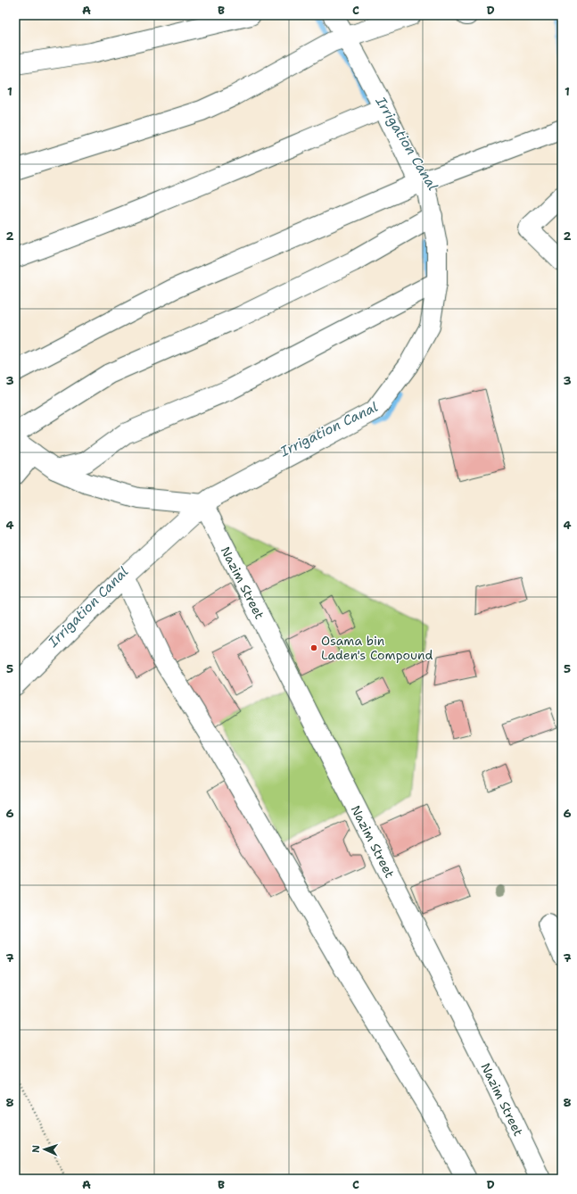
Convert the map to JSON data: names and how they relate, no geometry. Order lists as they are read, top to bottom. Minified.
{"streets":{"street":["Nazim Street"]},"water":["Irrigation Canal"],"places":["Osama bin Laden's Compound"],"north":"left","grid":{"columns":["A","B","C","D"],"rows":["1","2","3","4","5","6","7","8"]}}
